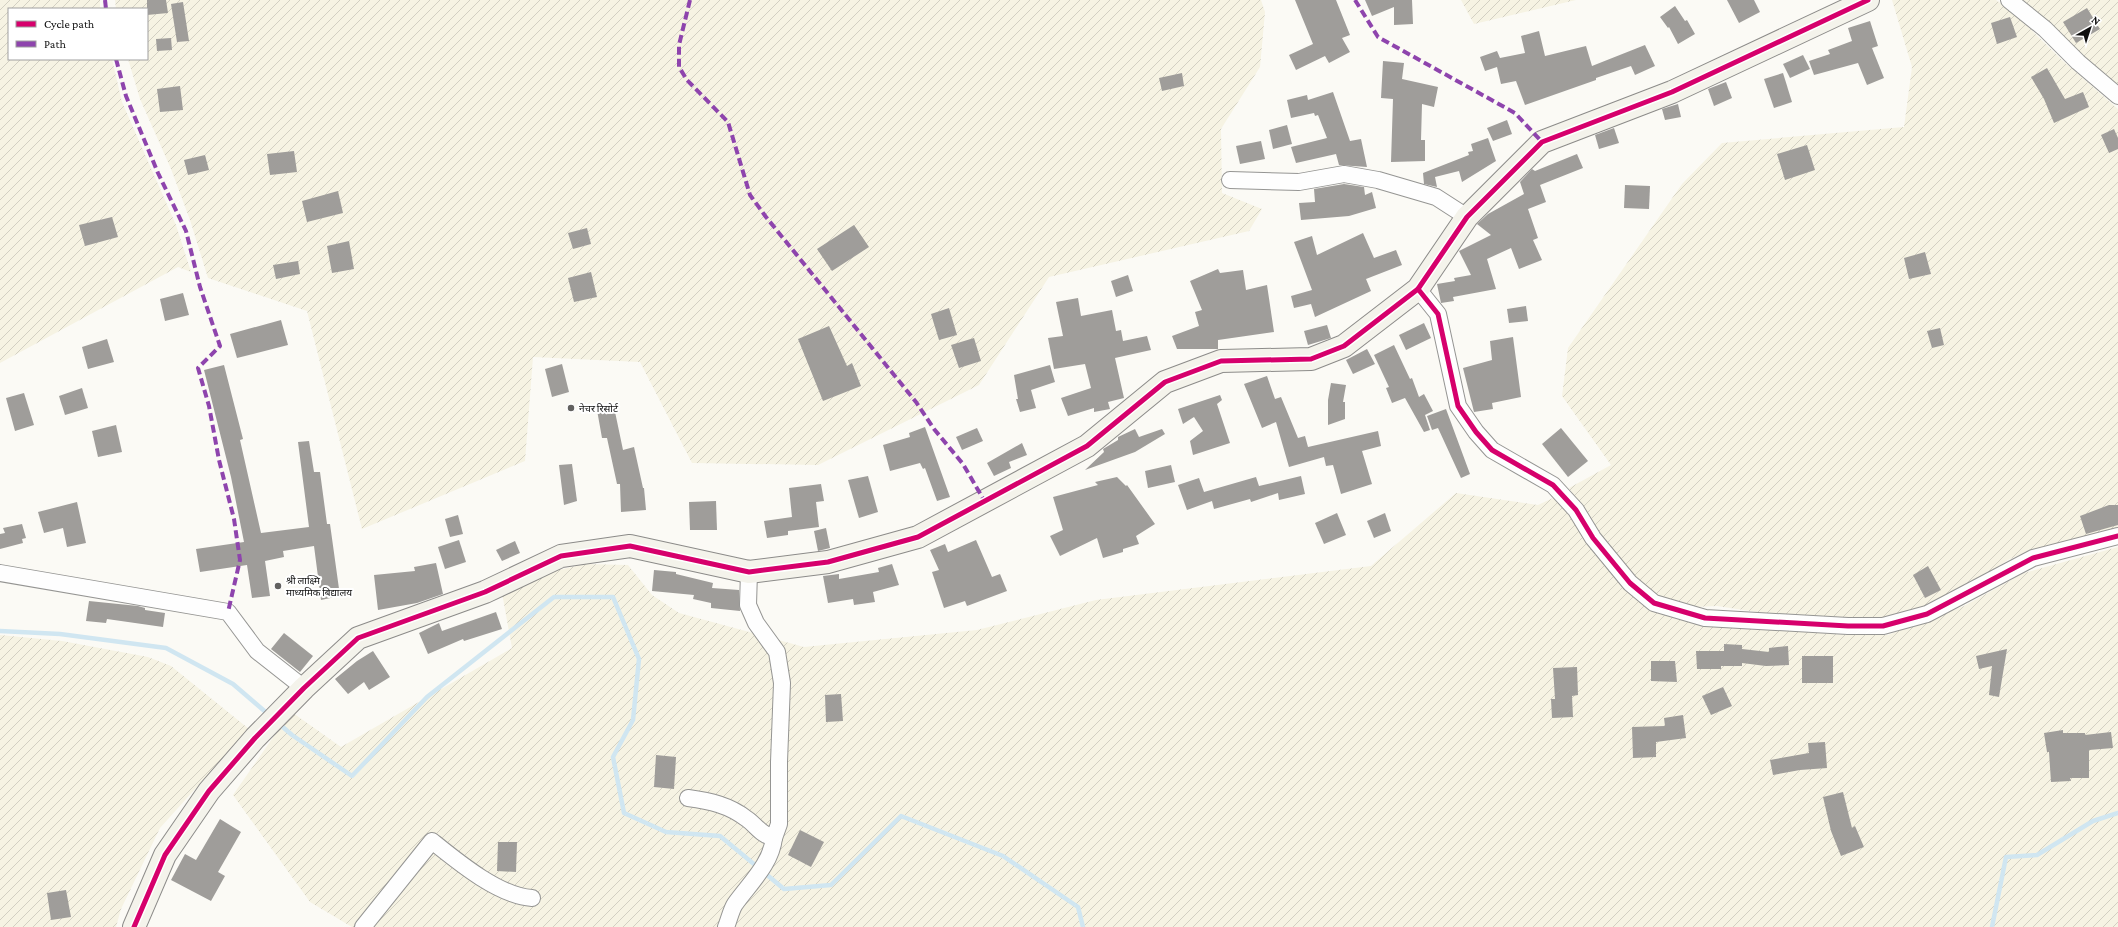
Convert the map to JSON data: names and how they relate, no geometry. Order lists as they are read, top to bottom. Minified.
{"places":["नेचर रिसोर्ट","श्री लाक्ष्मि माध्यमिक बिद्यालय"],"legend":["Cycle path","Path"],"north":"top right"}
